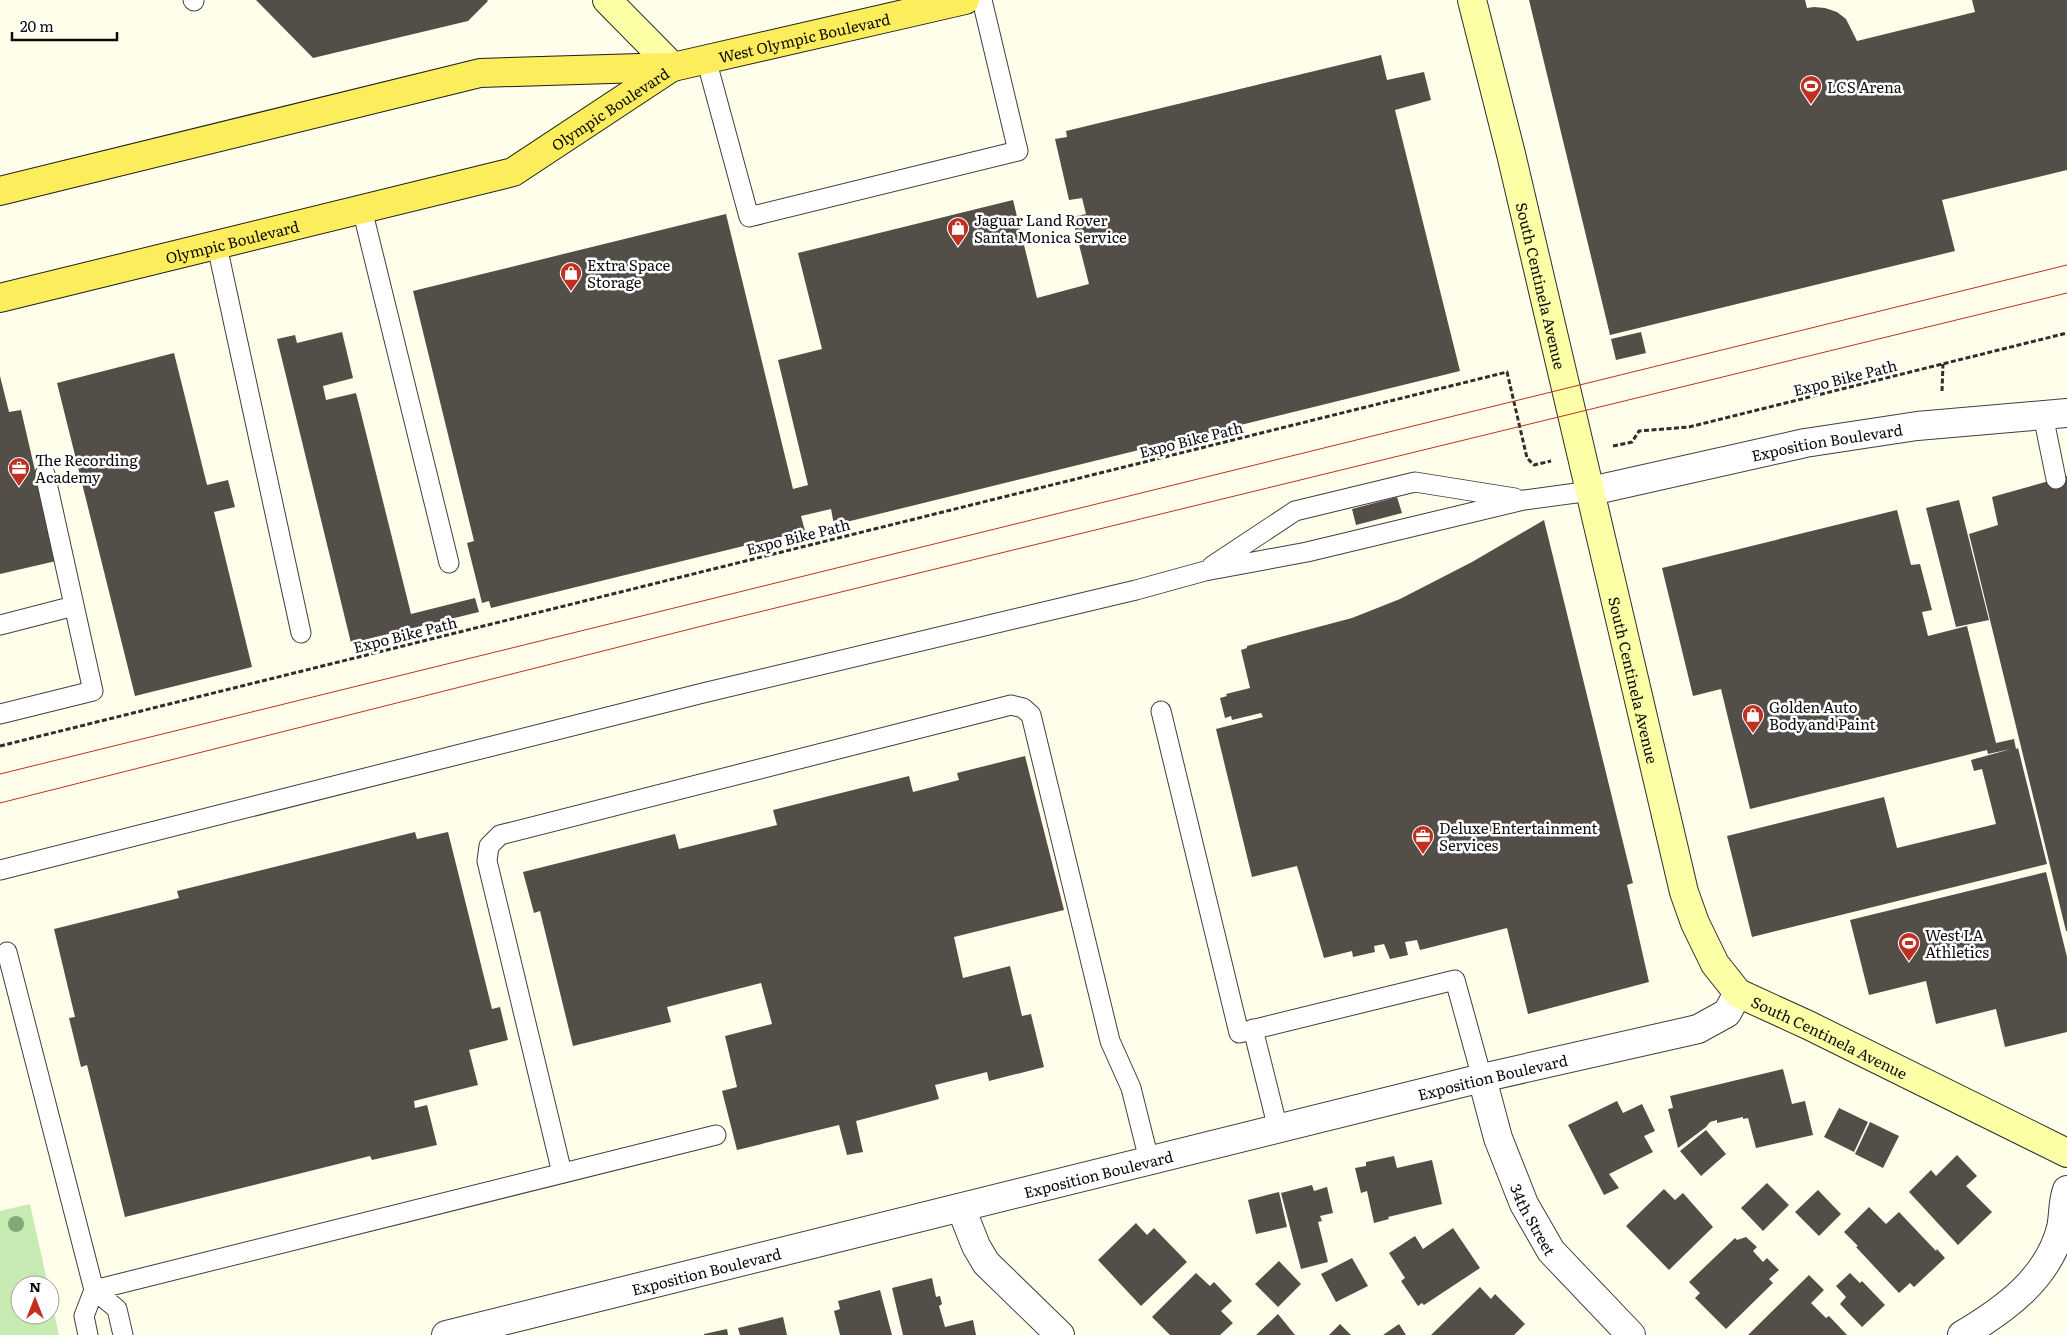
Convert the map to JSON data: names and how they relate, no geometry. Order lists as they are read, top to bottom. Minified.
{"streets":{"main road":["West Olympic Boulevard","Olympic Boulevard"],"street":["South Centinela Avenue","Exposition Boulevard","34th Street"],"path":["Expo Bike Path"]},"crossings":[["West Olympic Boulevard","Olympic Boulevard"],["South Centinela Avenue","Exposition Boulevard"],["Exposition Boulevard","34th Street"]],"places":{"sports":["LCS Arena","West LA Athletics"],"shop":["Jaguar Land Rover Santa Monica Service","Extra Space Storage","Golden Auto Body and Paint"],"office":["The Recording Academy","Deluxe Entertainment Services"]},"scale_bar":"20 m","north":"top"}
